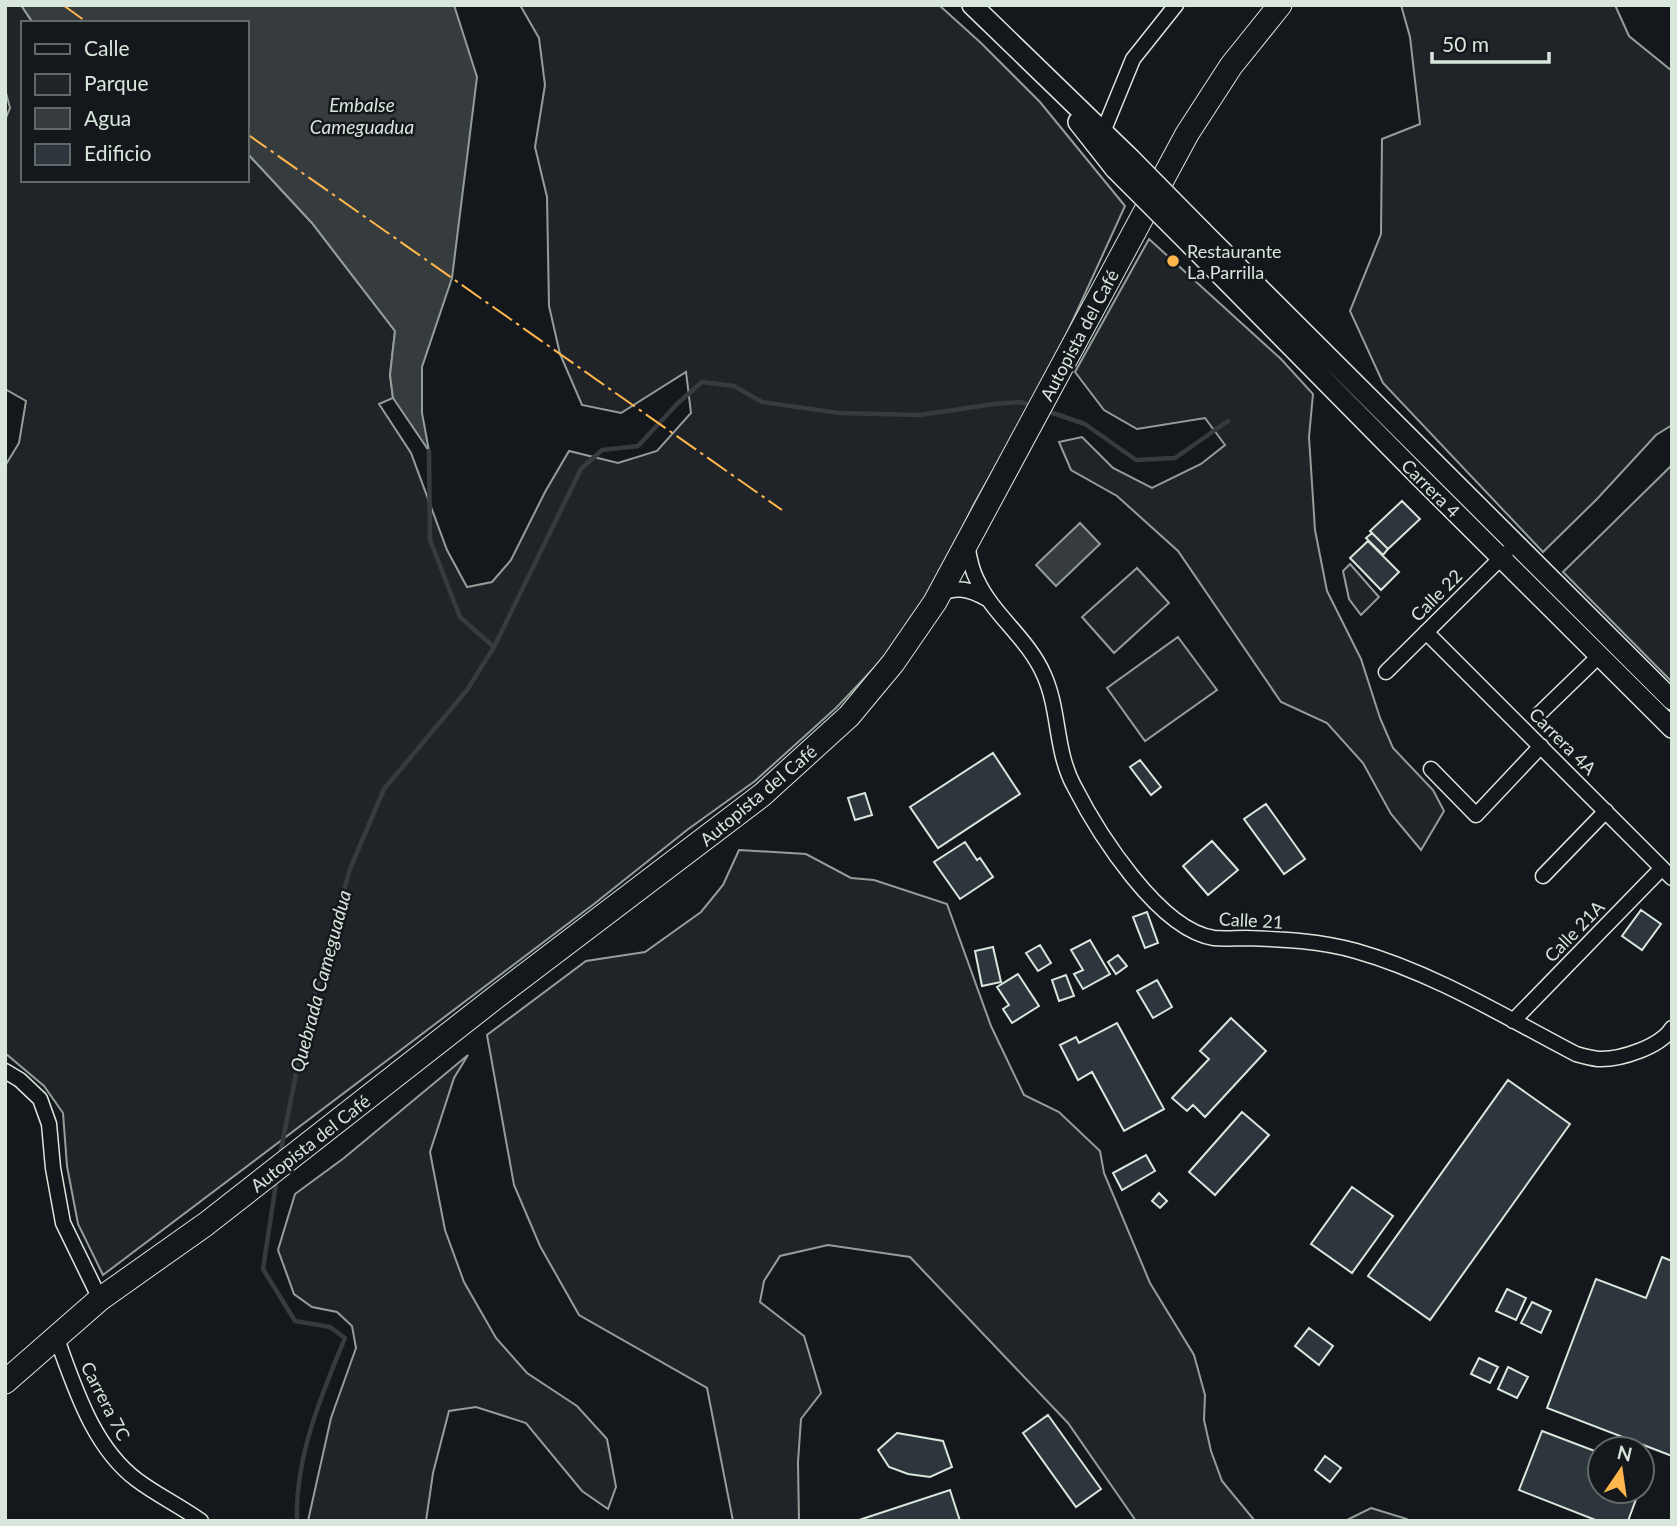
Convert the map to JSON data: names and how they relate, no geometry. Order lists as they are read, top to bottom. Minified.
{"streets":{"highway":["Autopista del Café"],"main road":["Carrera 4"],"street":["Calle 22","Carrera 4A","Calle 21","Calle 21A","Carrera 7C"]},"crossings":[["Autopista del Café","Calle 21"],["Autopista del Café","Carrera 7C"],["Carrera 4","Calle 22"],["Calle 22","Carrera 4A"],["Carrera 4A","Calle 21A"],["Calle 21","Calle 21A"]],"water":["Embalse Cameguadua","Quebrada Cameguadua"],"places":["Restaurante La Parrilla"],"legend":["Calle","Parque","Agua","Edificio"],"scale_bar":"50 m","north":"top"}
